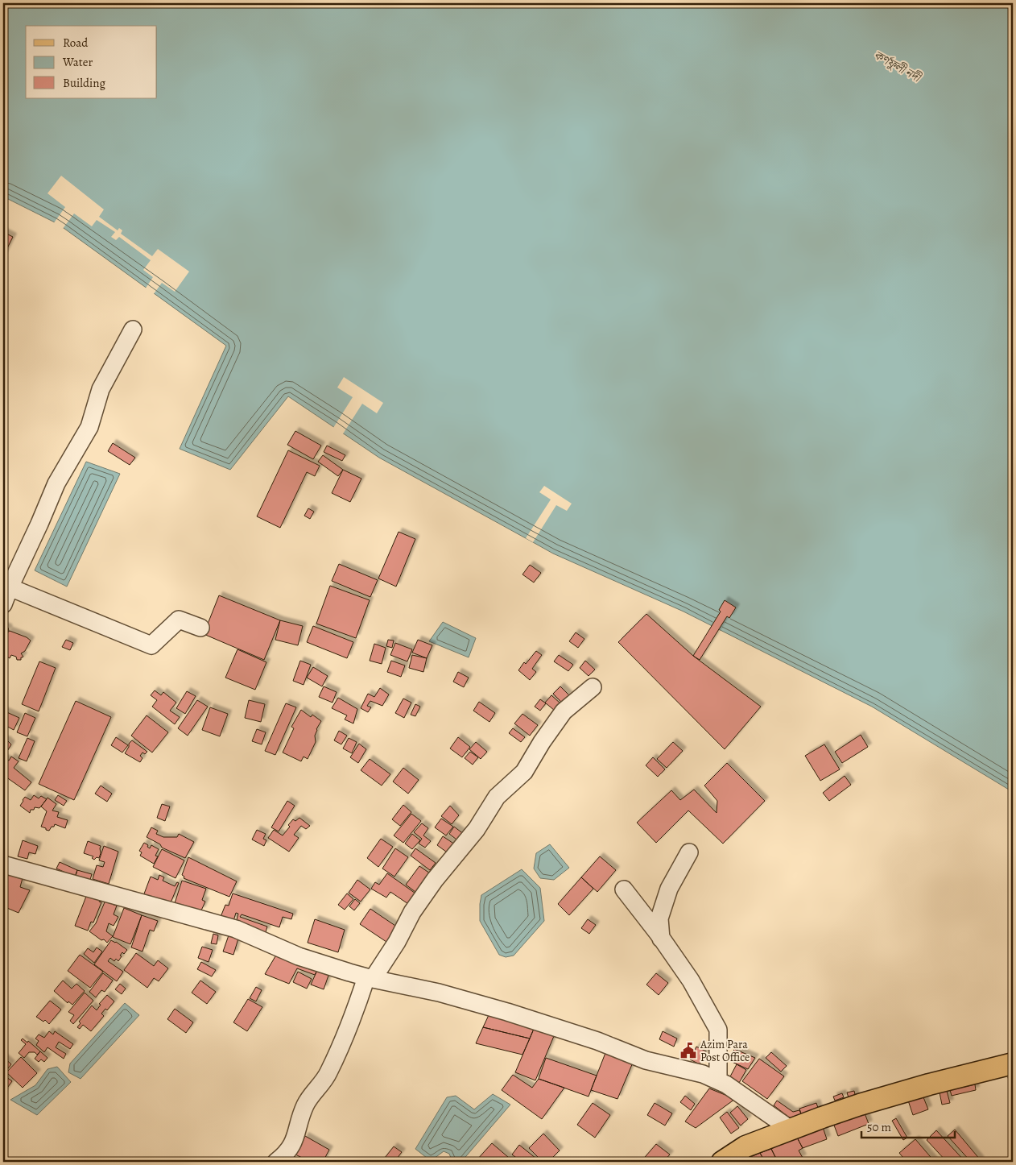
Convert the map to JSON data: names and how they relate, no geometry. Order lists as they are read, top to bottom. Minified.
{"water":["কর্ণফুলী নদী"],"places":{"public building":["Azim Para Post Office"]},"legend":["Road","Water","Building"],"scale_bar":"50 m"}
